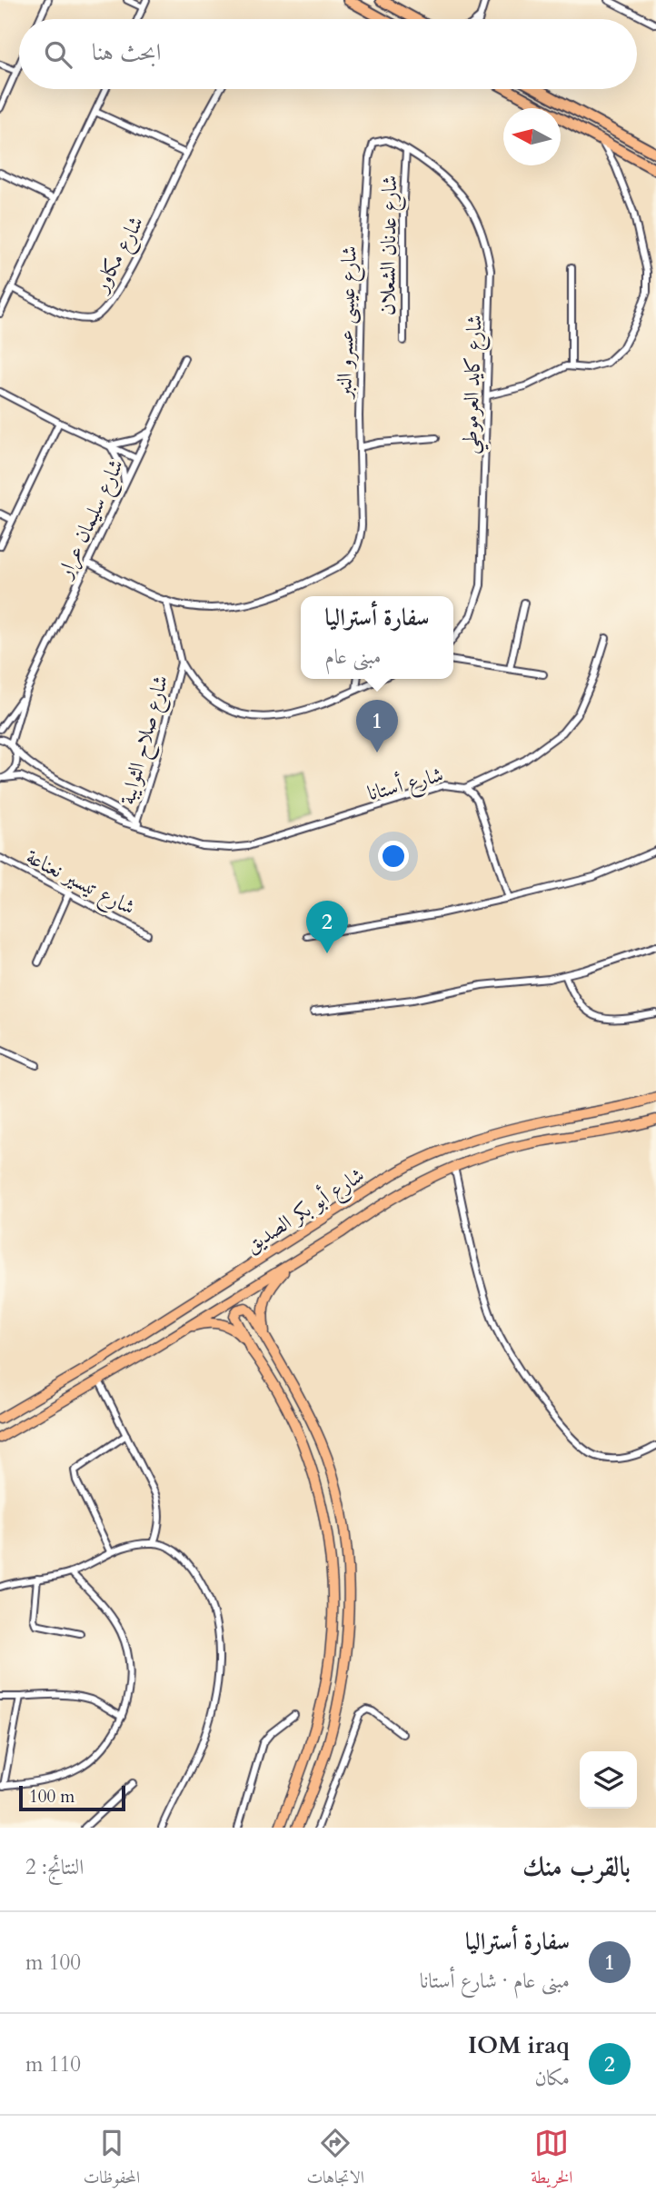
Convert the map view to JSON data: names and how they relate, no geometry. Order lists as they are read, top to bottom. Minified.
{"streets":{"main road":["شارع أبو بكر الصديق"],"street":["شارع عدنان الشعلان","شارع مكاور","شارع عيسى عسرو النبر","شارع كايد العرموطي","شارع سليمان عرار","شارع صلاح الثوايبة","شارع أستانا","شارع تيسير نعناعة"]},"crossings":[["شارع عدنان الشعلان","شارع عيسى عسرو النبر"],["شارع عدنان الشعلان","شارع كايد العرموطي"],["شارع عيسى عسرو النبر","شارع كايد العرموطي"],["شارع سليمان عرار","شارع أستانا"],["شارع صلاح الثوايبة","شارع أستانا"]],"scale_bar":"100 m","north":"left","page":{"search":"ابحث هنا","popup":["سفارة أستراليا","مبنى عام"],"pins":["1","2"],"scale":"100 m","heading":["بالقرب منك","النتائج: 2"],"list":[{"mark":"1","name":"سفارة أستراليا","note":"مبنى عام · شارع أستانا","value":"100 m"},{"mark":"2","name":"IOM iraq","note":"مكان","value":"110 m"}],"nav":["الخريطة","الاتجاهات","المحفوظات"]}}
